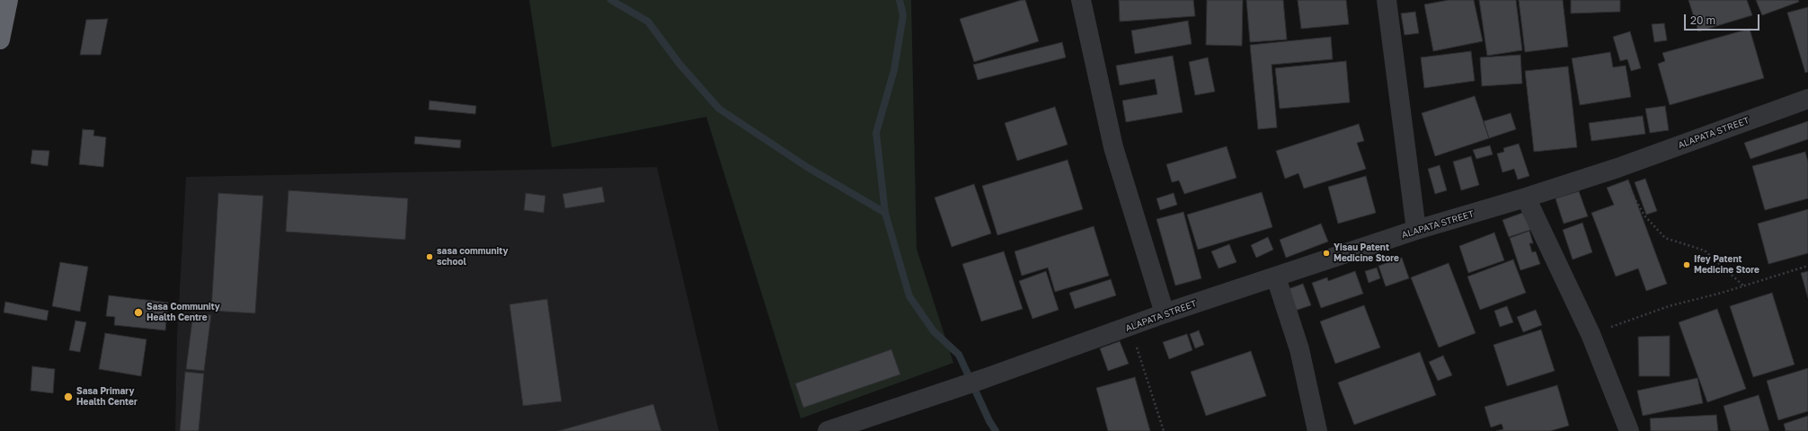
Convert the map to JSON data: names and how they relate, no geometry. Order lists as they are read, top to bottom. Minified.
{"streets":{"street":["ALAPATA STREET"]},"places":["Yisau Patent Medicine Store","sasa community school","Ifey Patent Medicine Store","Sasa Community Health Centre","Sasa Primary Health Center"],"scale_bar":"20 m"}
